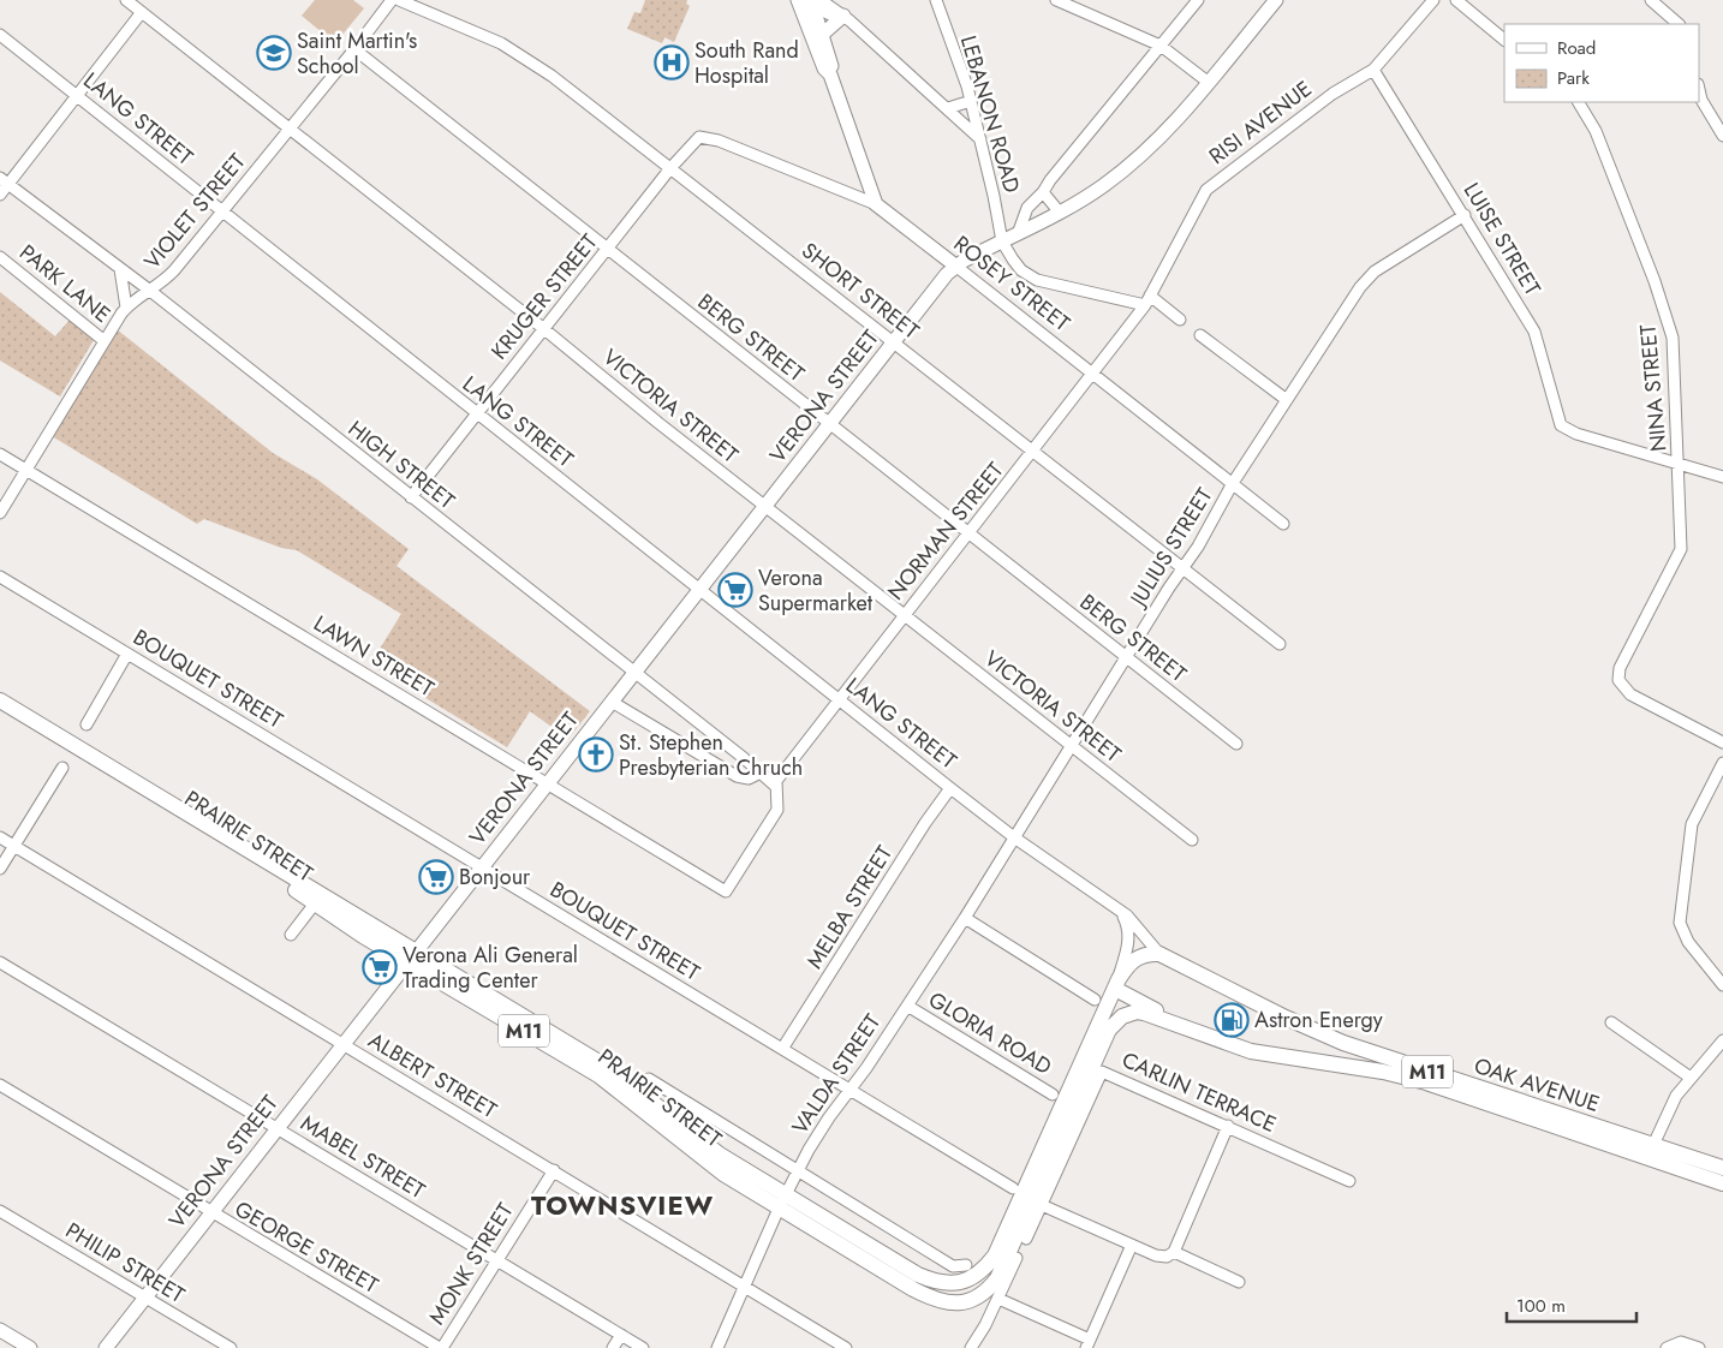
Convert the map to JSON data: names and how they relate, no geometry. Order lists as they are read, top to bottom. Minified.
{"streets":{"main road":["ROSEY STREET","VERONA STREET","PRAIRIE STREET","M11","OAK AVENUE"],"street":["LEBANON ROAD","LANG STREET","RISI AVENUE","VIOLET STREET","LUISE STREET","PARK LANE","SHORT STREET","KRUGER STREET","BERG STREET","NINA STREET","VICTORIA STREET","HIGH STREET","NORMAN STREET","JULIUS STREET","LAWN STREET","BOUQUET STREET","MELBA STREET","GLORIA ROAD","VALDA STREET","ALBERT STREET","CARLIN TERRACE","MABEL STREET","GEORGE STREET","PHILIP STREET","MONK STREET"]},"crossings":[["LANG STREET","VIOLET STREET"],["LANG STREET","KRUGER STREET"],["LANG STREET","VERONA STREET"],["LANG STREET","NORMAN STREET"],["LANG STREET","JULIUS STREET"],["LANG STREET","MELBA STREET"],["LANG STREET","VALDA STREET"],["LANG STREET","OAK AVENUE"],["RISI AVENUE","LUISE STREET"],["RISI AVENUE","NORMAN STREET"],["VIOLET STREET","PARK LANE"],["VIOLET STREET","BERG STREET"],["VIOLET STREET","VICTORIA STREET"],["VIOLET STREET","HIGH STREET"],["VIOLET STREET","LAWN STREET"],["LUISE STREET","NINA STREET"],["LUISE STREET","JULIUS STREET"],["ROSEY STREET","KRUGER STREET"],["ROSEY STREET","VERONA STREET"],["ROSEY STREET","NORMAN STREET"],["ROSEY STREET","JULIUS STREET"],["SHORT STREET","KRUGER STREET"],["SHORT STREET","VERONA STREET"],["SHORT STREET","NORMAN STREET"],["SHORT STREET","JULIUS STREET"],["KRUGER STREET","BERG STREET"],["KRUGER STREET","VICTORIA STREET"],["KRUGER STREET","HIGH STREET"],["BERG STREET","VERONA STREET"],["BERG STREET","NORMAN STREET"],["BERG STREET","JULIUS STREET"],["VERONA STREET","VICTORIA STREET"],["VERONA STREET","HIGH STREET"],["VERONA STREET","LAWN STREET"],["VERONA STREET","BOUQUET STREET"],["VERONA STREET","PRAIRIE STREET"],["VERONA STREET","ALBERT STREET"],["VERONA STREET","MABEL STREET"],["VERONA STREET","GEORGE STREET"],["VERONA STREET","PHILIP STREET"],["VICTORIA STREET","NORMAN STREET"],["VICTORIA STREET","JULIUS STREET"],["HIGH STREET","NORMAN STREET"],["HIGH STREET","LAWN STREET"],["NORMAN STREET","LAWN STREET"],["JULIUS STREET","VALDA STREET"],["BOUQUET STREET","MELBA STREET"],["BOUQUET STREET","VALDA STREET"],["PRAIRIE STREET","VALDA STREET"],["PRAIRIE STREET","OAK AVENUE"],["GLORIA ROAD","VALDA STREET"],["VALDA STREET","ALBERT STREET"],["ALBERT STREET","MONK STREET"],["MABEL STREET","MONK STREET"],["GEORGE STREET","MONK STREET"]],"districts":["TOWNSVIEW"],"places":{"school or university":["Saint Martin's School"],"hospital":["South Rand Hospital"],"supermarket":["Verona Supermarket","Bonjour","Verona Ali General Trading Center"],"church":["St. Stephen Presbyterian Chruch"],"fuel station":["Astron Energy"]},"legend":["Road","Park"],"scale_bar":"100 m"}
